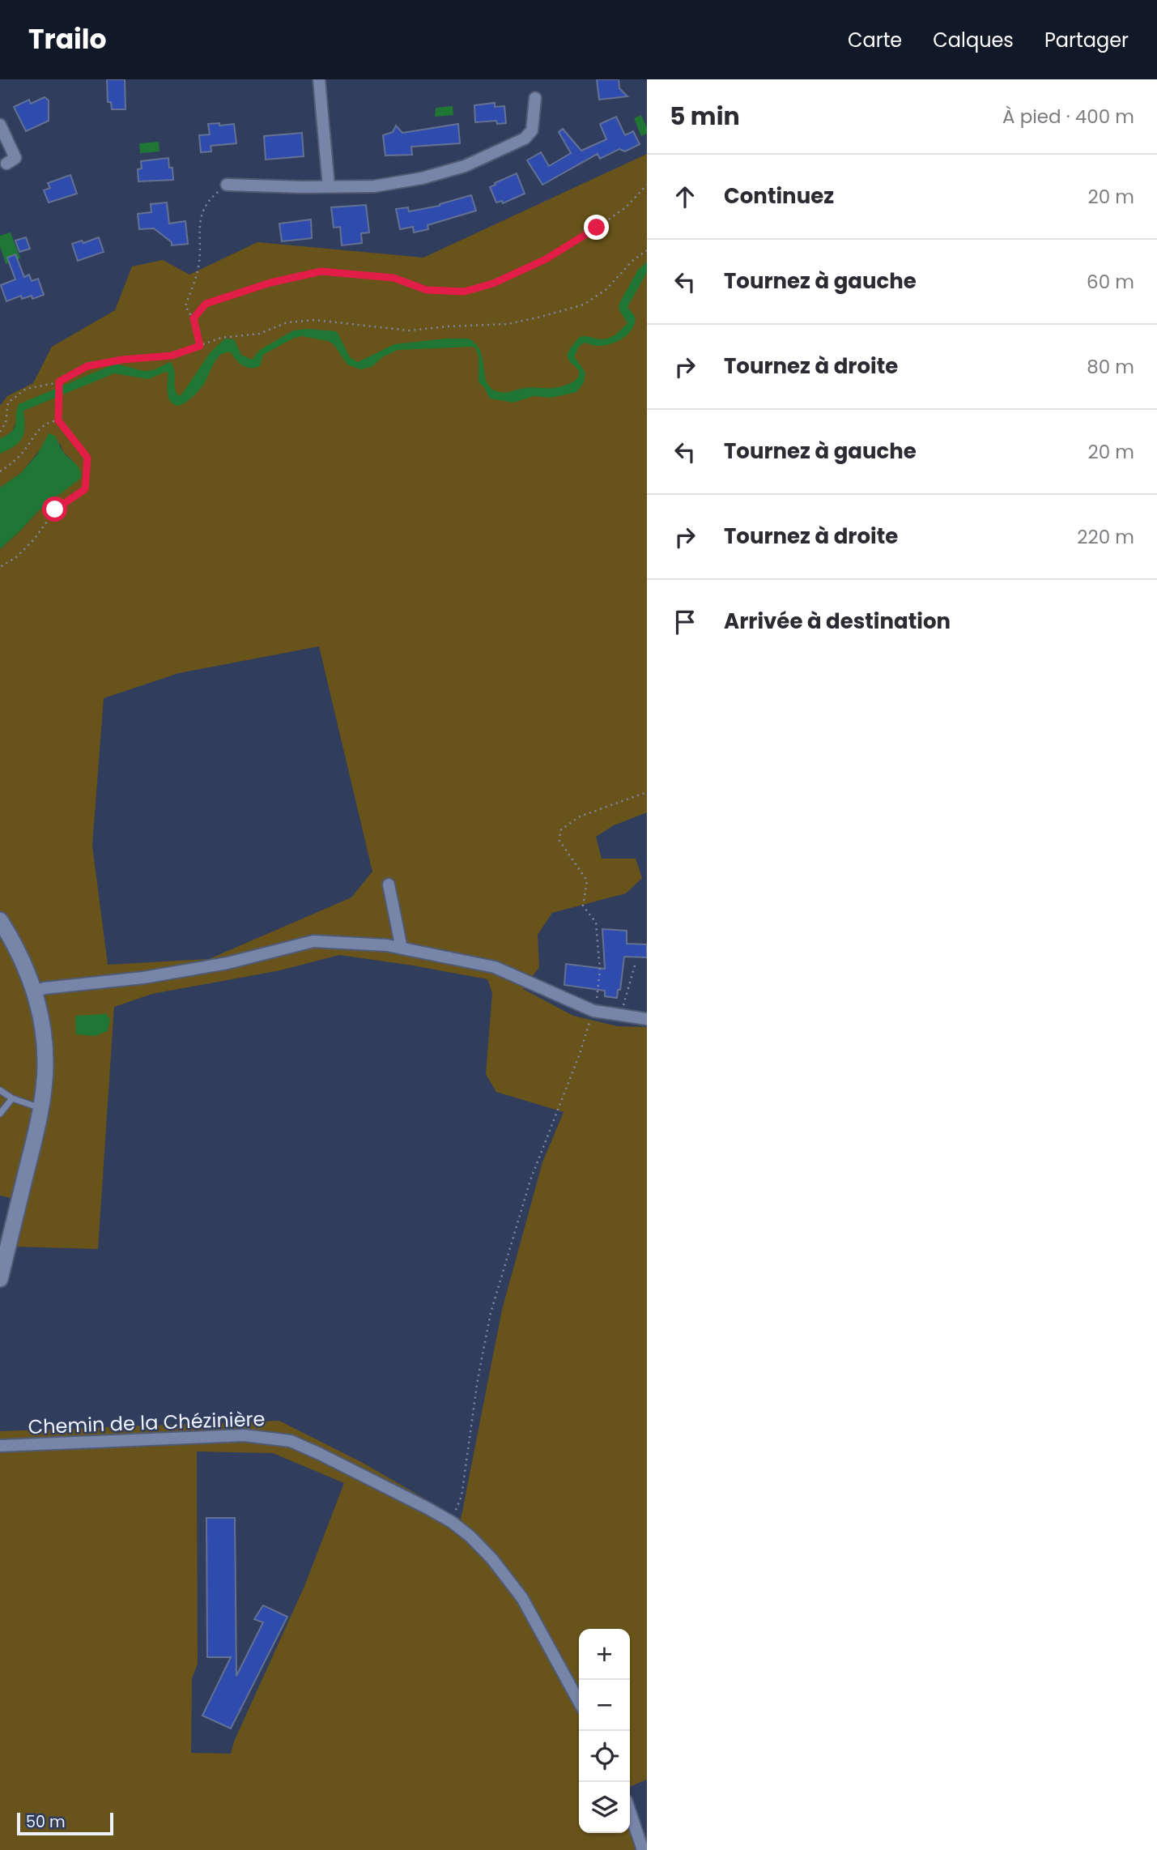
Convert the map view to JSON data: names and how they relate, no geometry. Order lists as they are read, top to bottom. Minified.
{"streets":{"street":["Chemin de la Chézinière"]},"scale_bar":"50 m","page":{"header":"Trailo","nav":["Carte","Calques","Partager"],"heading":["5 min","À pied · 400 m"],"list":[["Continuez","20 m"],["Tournez à gauche","60 m"],["Tournez à droite","80 m"],["Tournez à gauche","20 m"],["Tournez à droite","220 m"],"Arrivée à destination"],"map_buttons":["+","−"],"scale":"50 m"}}
